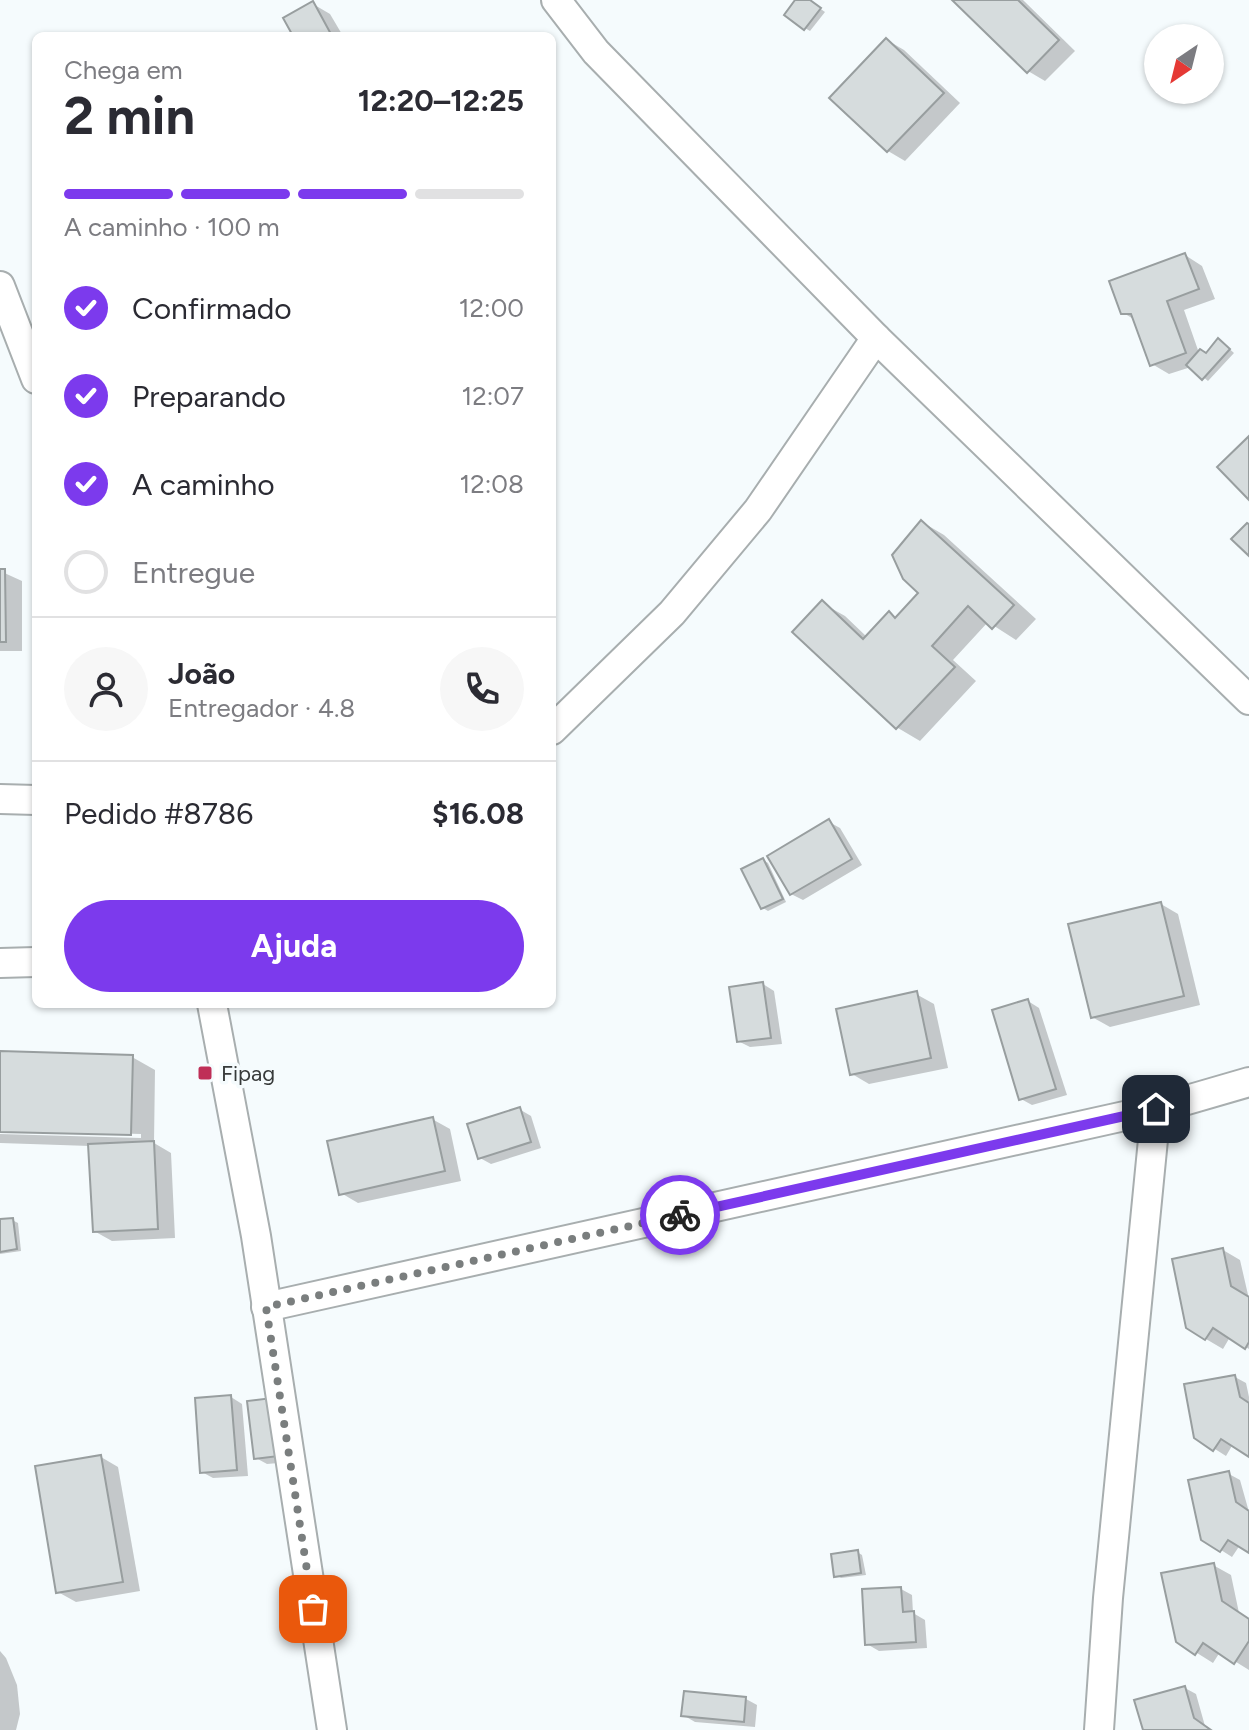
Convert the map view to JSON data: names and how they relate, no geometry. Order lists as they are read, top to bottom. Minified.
{"places":{"transit":["Fipag"]},"north":"bottom left","page":{"heading":["2 min","Chega em","12:20–12:25"],"panel":["João","Entregador · 4.8","Pedido #8786","$16.08"],"bar":"A caminho · 100 m","list":[["Confirmado","12:00"],["Preparando","12:07"],["A caminho","12:08"],"Entregue"],"buttons":"Ajuda"}}
